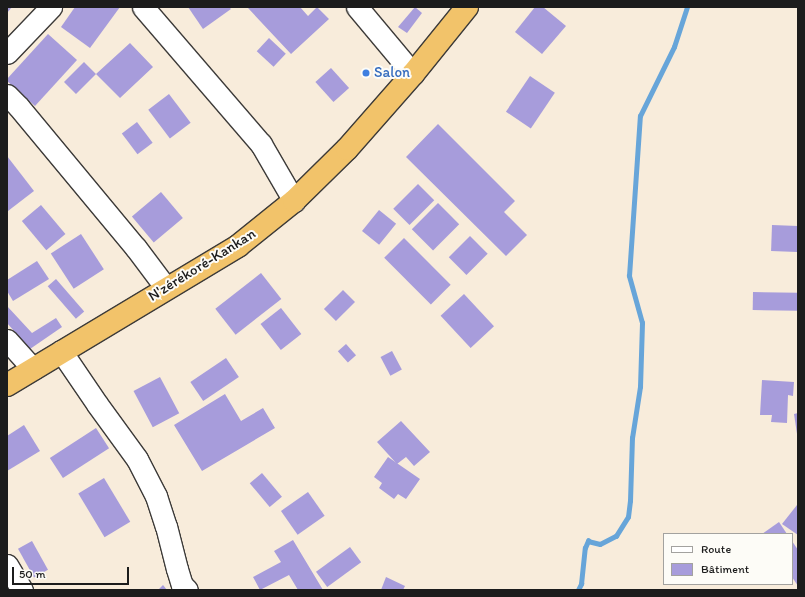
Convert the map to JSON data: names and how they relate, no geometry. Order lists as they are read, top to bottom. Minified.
{"streets":{"highway":["N'zérékoré-Kankan"]},"places":["Salon"],"legend":["Route","Bâtiment"],"scale_bar":"50 m"}
